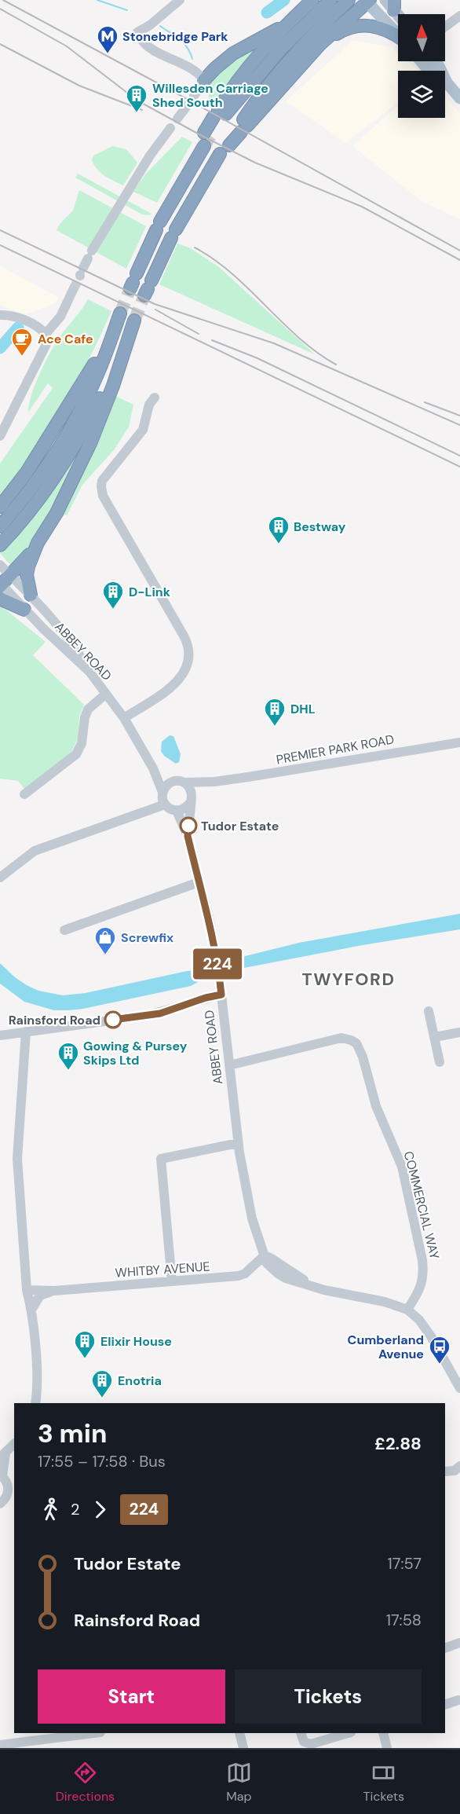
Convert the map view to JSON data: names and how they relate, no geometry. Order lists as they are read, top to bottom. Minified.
{"streets":{"street":["ABBEY ROAD","PREMIER PARK ROAD","COMMERCIAL WAY","WHITBY AVENUE"]},"crossings":[["ABBEY ROAD","PREMIER PARK ROAD"],["ABBEY ROAD","COMMERCIAL WAY"],["ABBEY ROAD","WHITBY AVENUE"]],"districts":["TWYFORD"],"places":{"metro station":["Stonebridge Park"],"building":["Willesden Carriage Shed South","Bestway","D-Link","DHL","Gowing & Pursey Skips Ltd","Elixir House","Enotria"],"cafe":["Ace Cafe"],"other":["Tudor Estate","Rainsford Road"],"shop":["Screwfix"],"bus stop":["Cumberland Avenue"]},"lines":["bus line 224"],"north":"top","page":{"on_map":"224","heading":["3 min","17:55 – 17:58 · Bus","£2.88"],"legs":["2","224"],"list":[{"name":"Tudor Estate","value":"17:57"},{"name":"Rainsford Road","value":"17:58"}],"buttons":["Start","Tickets"],"tabs":["Directions","Map","Tickets"]}}
